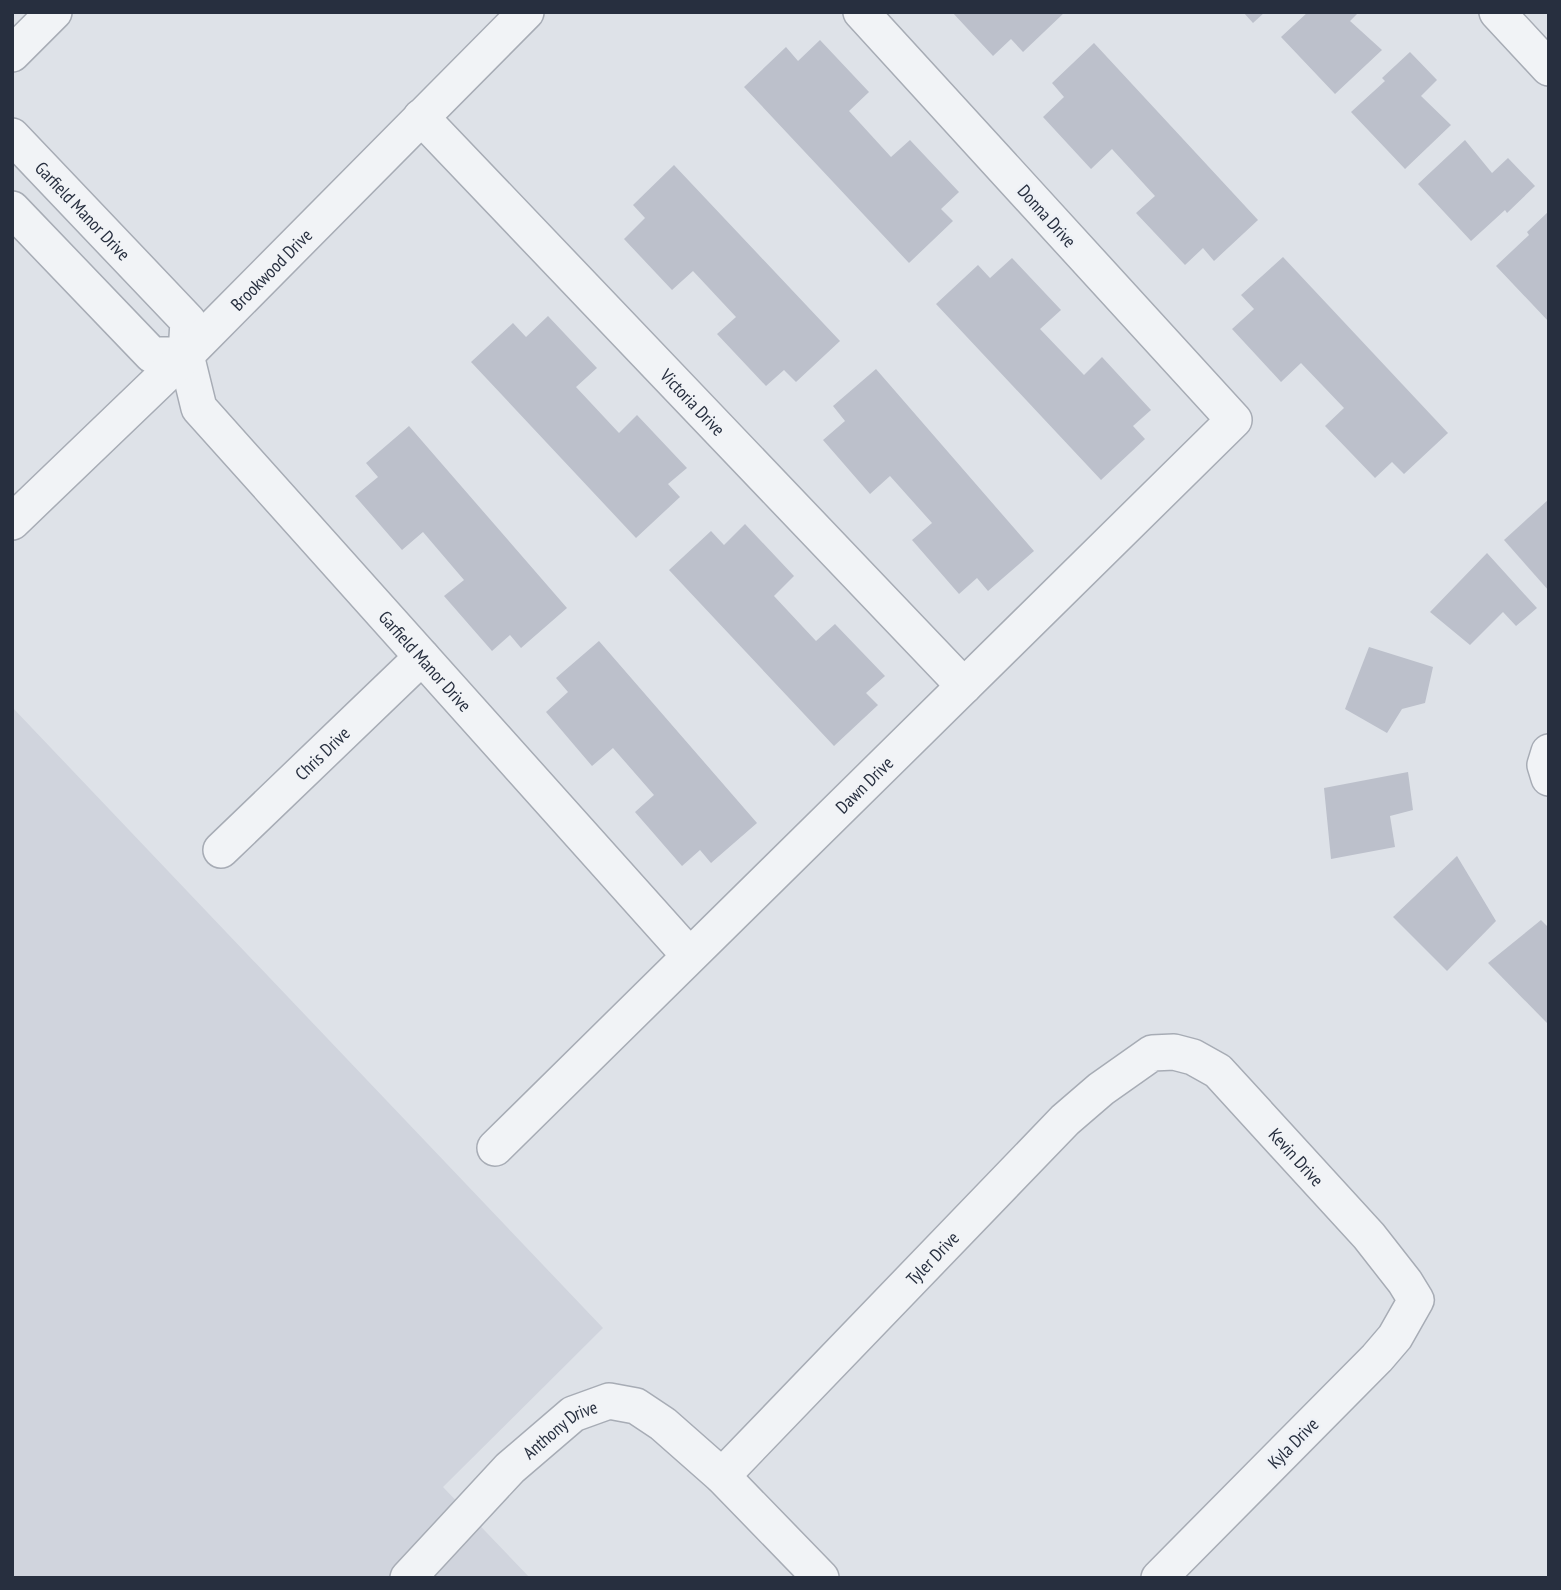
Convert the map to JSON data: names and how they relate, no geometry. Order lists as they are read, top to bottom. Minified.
{"streets":{"street":["Garfield Manor Drive","Donna Drive","Brookwood Drive","Victoria Drive","Chris Drive","Dawn Drive","Kevin Drive","Tyler Drive","Anthony Drive","Kyla Drive"]},"crossings":[["Garfield Manor Drive","Brookwood Drive"],["Garfield Manor Drive","Chris Drive"],["Garfield Manor Drive","Dawn Drive"],["Donna Drive","Dawn Drive"],["Brookwood Drive","Victoria Drive"],["Victoria Drive","Dawn Drive"],["Kevin Drive","Tyler Drive"],["Kevin Drive","Kyla Drive"],["Tyler Drive","Anthony Drive"]]}
